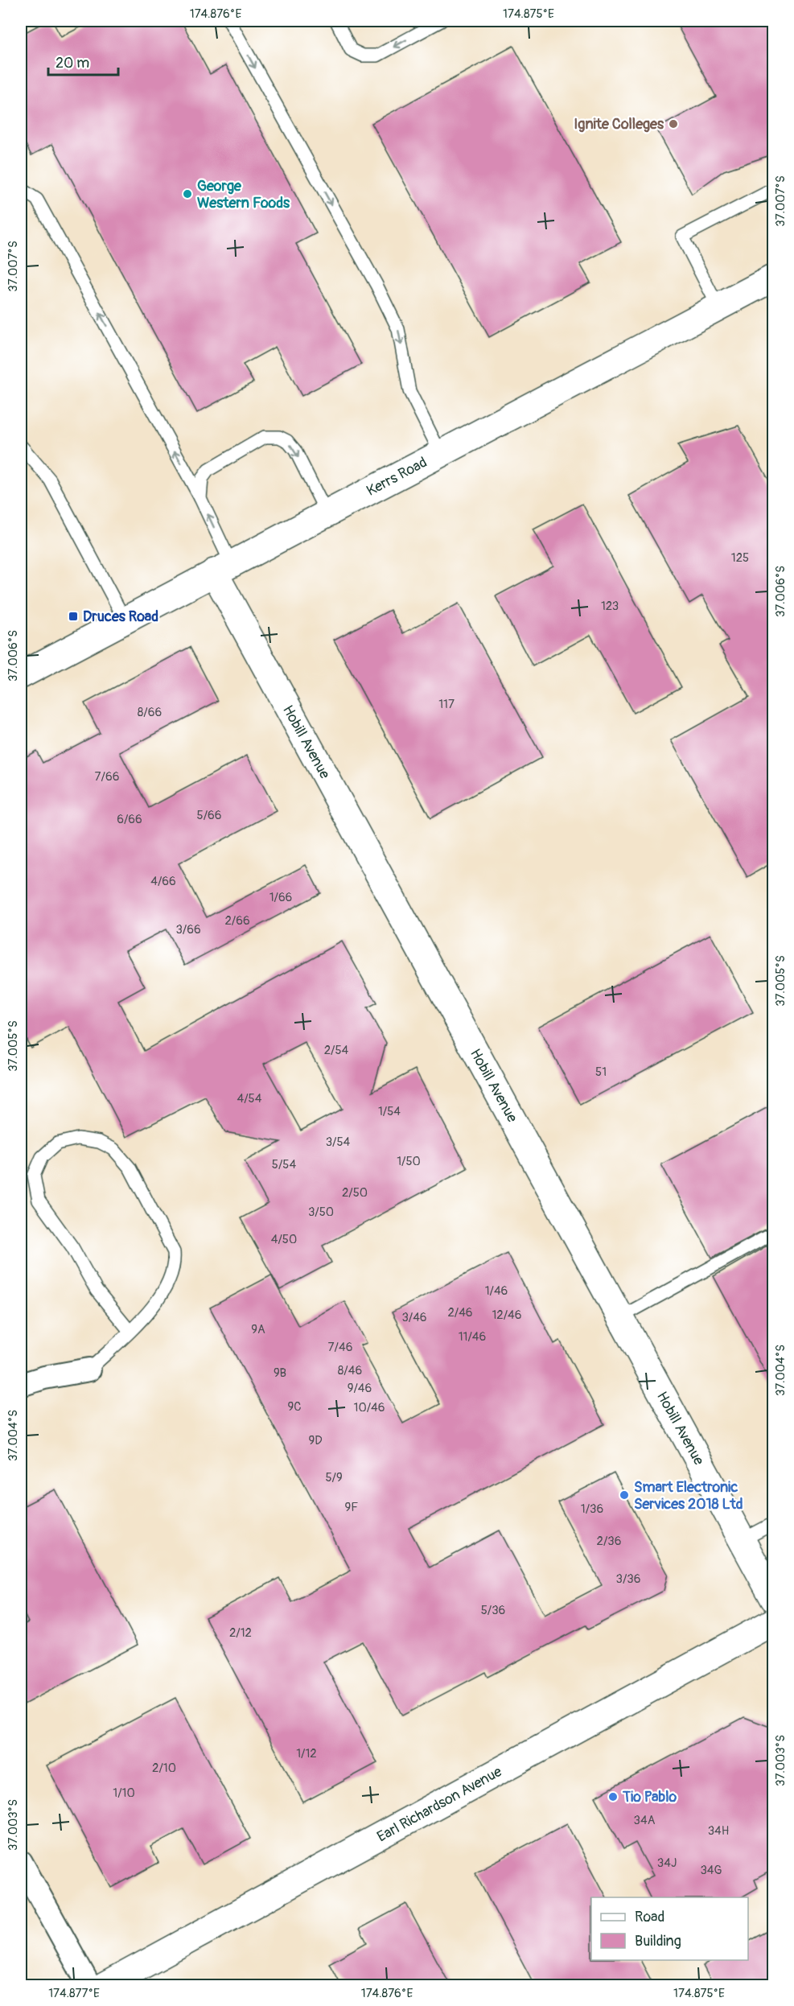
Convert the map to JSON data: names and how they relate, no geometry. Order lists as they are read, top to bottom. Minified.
{"streets":{"street":["Kerrs Road","Hobill Avenue","Earl Richardson Avenue"]},"crossings":[["Kerrs Road","Hobill Avenue"]],"places":{"other":["Ignite Colleges","George Western Foods","Smart Electronic Services 2018 Ltd","Tio Pablo"],"transit":["Druces Road"]},"house_numbers":["125","123","117","8/66","7/66","5/66","6/66","4/66","1/66","2/66","3/66","2/54","51","4/54","1/54","3/54","1/50","5/54","2/50","3/50","4/50","1/46","2/46","12/46","3/46","9A","11/46","7/46","8/46","9B","9/46","9C","10/46","9D","5/9","9F","1/36","2/36","3/36","5/36","2/12","1/12","2/10","1/10","34A","34H","34J","34G"],"legend":["Road","Building"],"scale_bar":"20 m","coordinates":["174.876°E","174.875°E","37.007°S","37.006°S","37.005°S","37.004°S","37.003°S","174.877°E"]}
